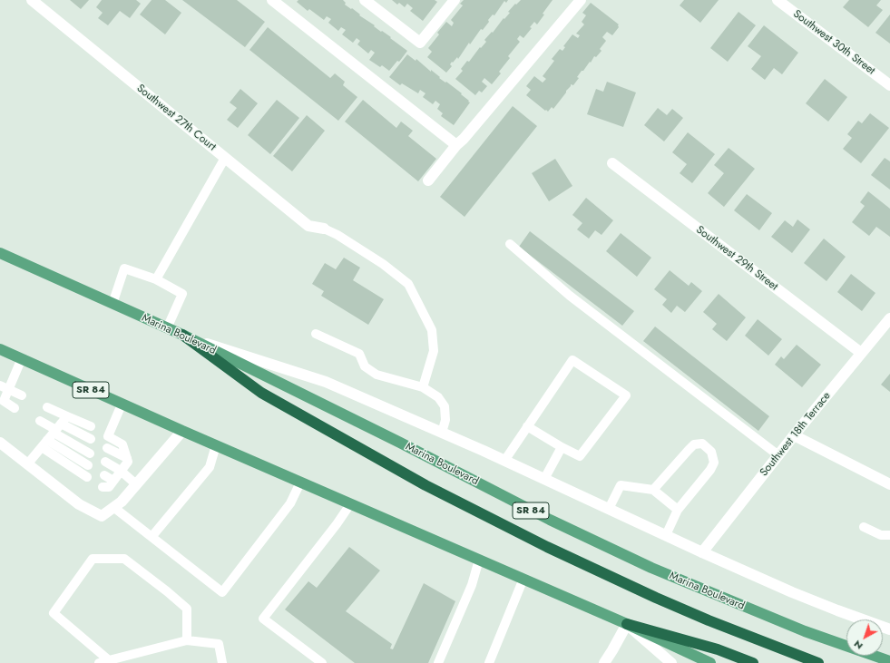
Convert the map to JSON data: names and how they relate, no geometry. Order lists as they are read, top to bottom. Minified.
{"streets":{"main road":["Marina Boulevard","SR 84"],"street":["Southwest 30th Street","Southwest 27th Court","Southwest 29th Street","Southwest 18th Terrace"]},"crossings":[["Southwest 29th Street","Southwest 18th Terrace"]],"north":"bottom left"}
